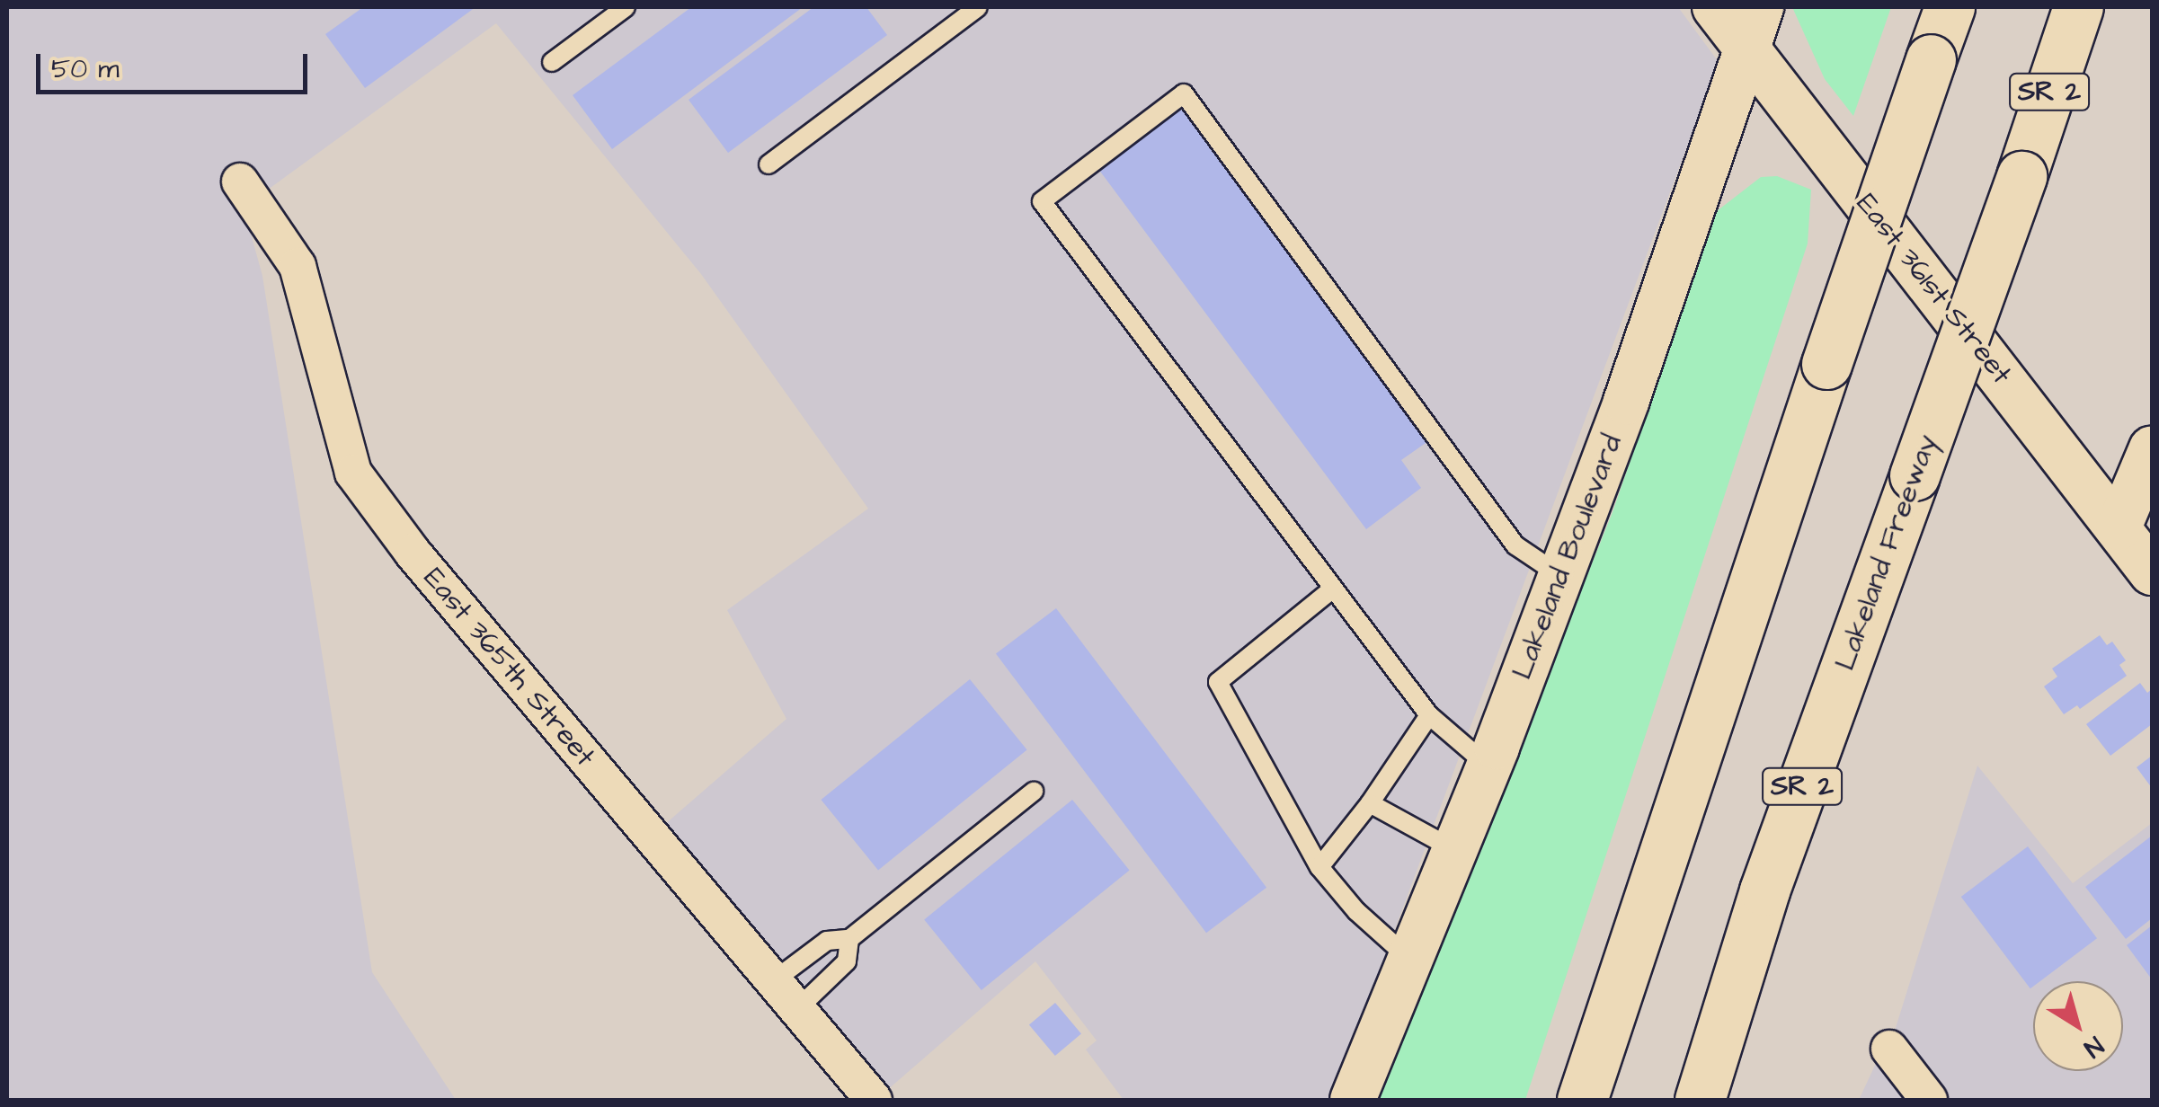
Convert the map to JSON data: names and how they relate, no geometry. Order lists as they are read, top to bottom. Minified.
{"streets":{"highway":["SR 2","Lakeland Freeway"],"street":["East 361st Street","Lakeland Boulevard","East 365th Street"]},"crossings":[["East 361st Street","Lakeland Boulevard"]],"scale_bar":"50 m","north":"bottom right"}
